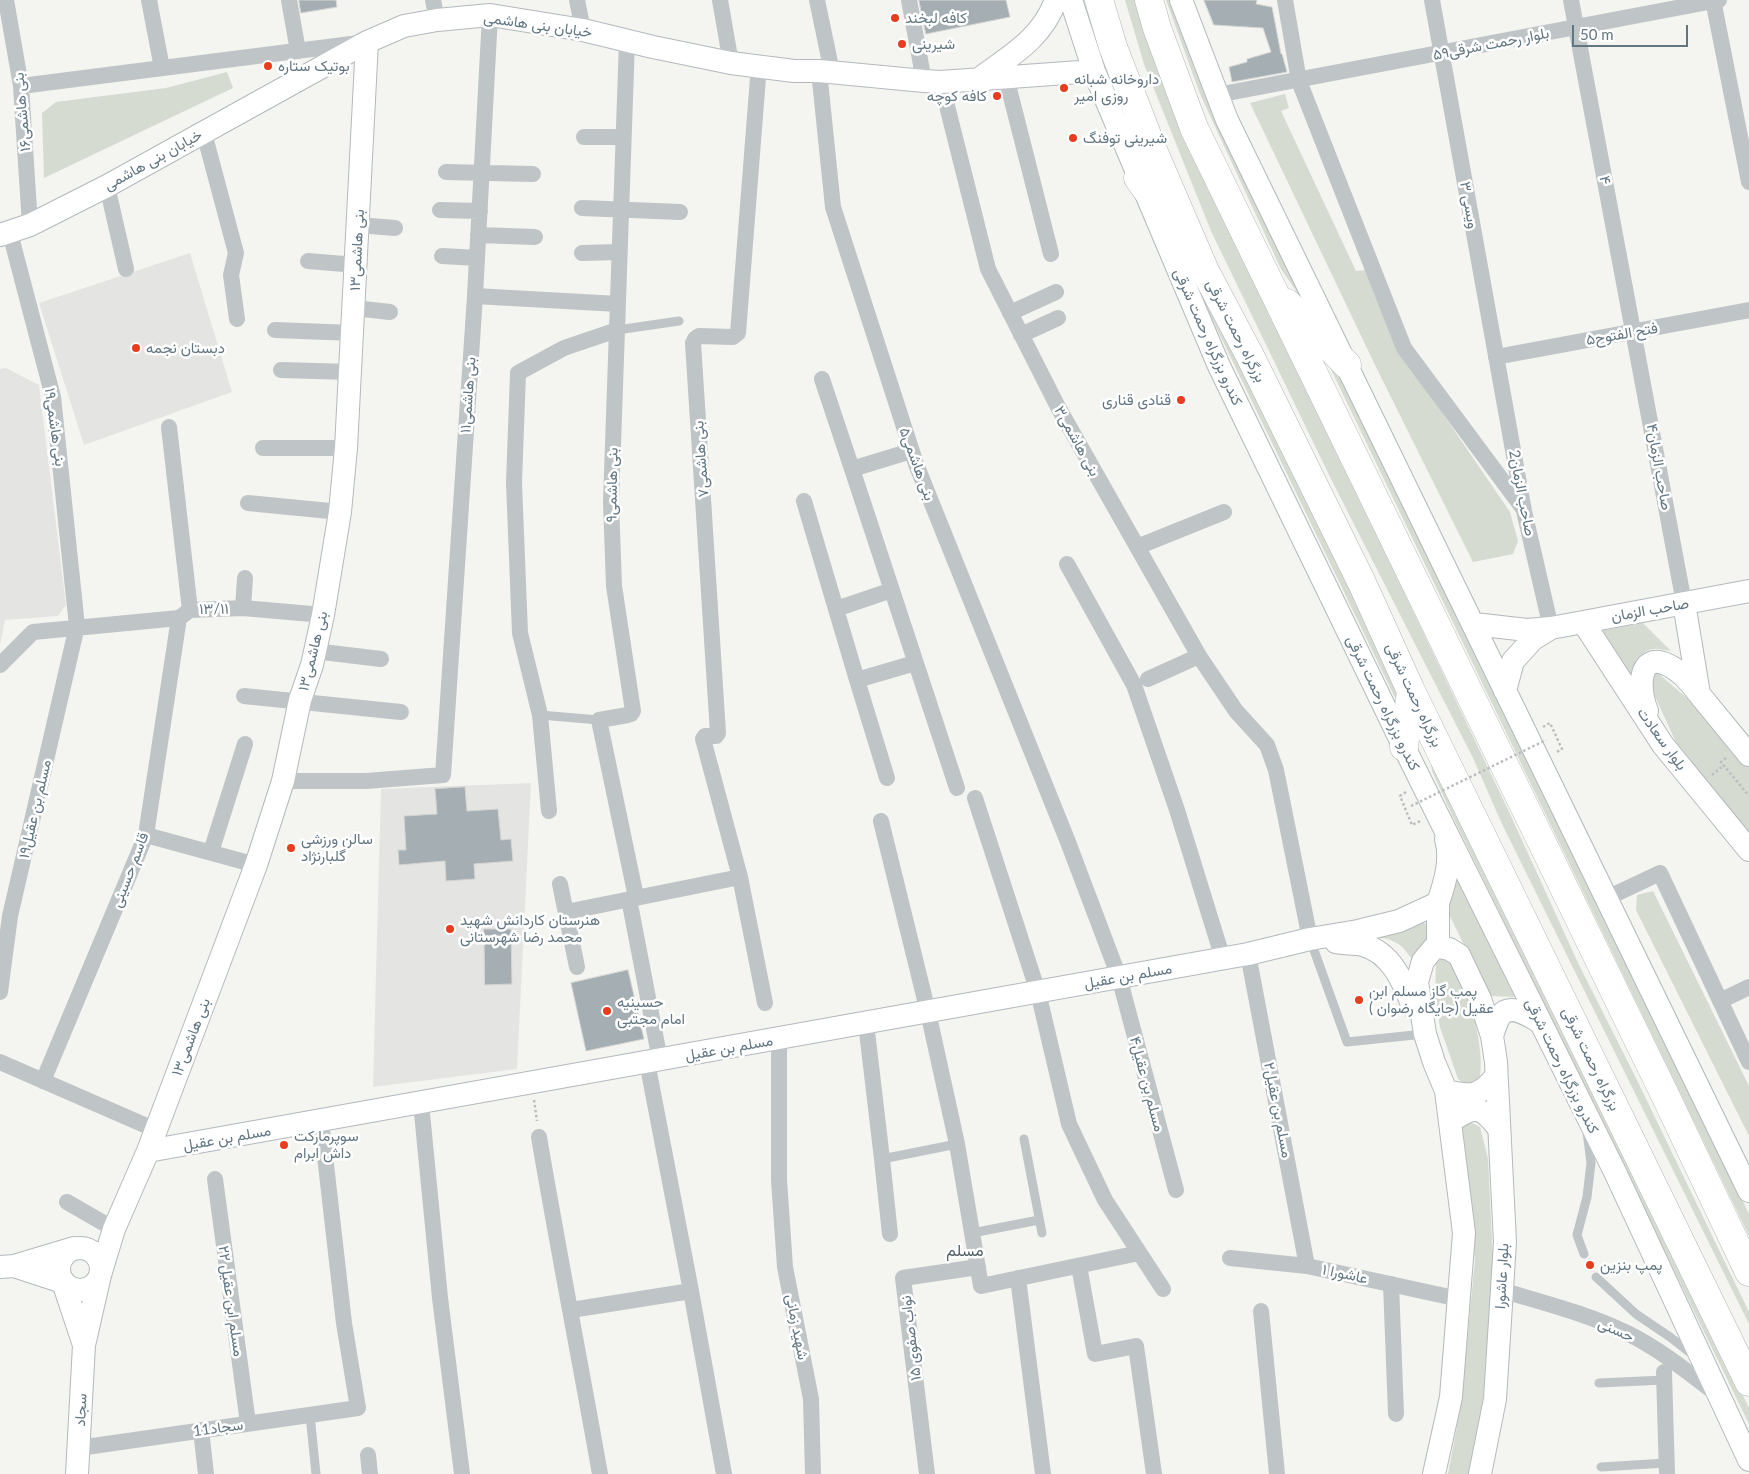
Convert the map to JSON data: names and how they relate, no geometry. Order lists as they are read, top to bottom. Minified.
{"streets":{"highway":["بزرگراه رحمت شرقی"],"street":["خیابان بنی هاشمی","۵۹بلوار رحمت شرقی","بنی هاشمی۱۶","۴","ویسی ۳","بنی هاشمی۱۳","فتح الفتوح۵","کندرو بزرگراه رحمت شرقی","بنی هاشمی۱۱","بنی هاشمی۱۹","بنی هاشمی۳","بنی هاشمی۷","بنی هاشمی۵","صاحب الزمان۴","بنی هاشمی۹","2صاحب الزمان","۱۳/۱۱","صاحب الزمان","بلوار سعادت","مسلم بن عقیل۱۹","قاسم حسینی","مسلم بن عقیل","مسلم بن عقیل۴","مسلم بن عقیل۲","عاشورا ۱","بلوار عاشورا","مسلم ابن عقیل ۲۲","شهید زمانی","حسنی","نواب صفوی ۱۵","سجاد","11سجاد"]},"crossings":[["خیابان بنی هاشمی","بنی هاشمی۱۶"],["خیابان بنی هاشمی","بنی هاشمی۱۳"],["خیابان بنی هاشمی","کندرو بزرگراه رحمت شرقی"],["خیابان بنی هاشمی","بنی هاشمی۱۱"],["خیابان بنی هاشمی","بنی هاشمی۱۹"],["خیابان بنی هاشمی","بنی هاشمی۳"],["خیابان بنی هاشمی","بنی هاشمی۷"],["خیابان بنی هاشمی","بنی هاشمی۵"],["خیابان بنی هاشمی","بنی هاشمی۹"],["۵۹بلوار رحمت شرقی","۴"],["۵۹بلوار رحمت شرقی","ویسی ۳"],["بنی هاشمی۱۶","بنی هاشمی۱۹"],["۴","فتح الفتوح۵"],["۴","صاحب الزمان۴"],["ویسی ۳","فتح الفتوح۵"],["ویسی ۳","2صاحب الزمان"],["بنی هاشمی۱۳","بنی هاشمی۱۱"],["بنی هاشمی۱۳","۱۳/۱۱"],["بنی هاشمی۱۳","مسلم بن عقیل"],["بنی هاشمی۱۳","سجاد"],["فتح الفتوح۵","صاحب الزمان۴"],["فتح الفتوح۵","2صاحب الزمان"],["کندرو بزرگراه رحمت شرقی","حسنی"],["بنی هاشمی۱۹","۱۳/۱۱"],["بنی هاشمی۱۹","مسلم بن عقیل۱۹"],["بنی هاشمی۳","مسلم بن عقیل"],["بنی هاشمی۵","مسلم بن عقیل"],["بنی هاشمی۵","مسلم بن عقیل۴"],["صاحب الزمان۴","صاحب الزمان"],["2صاحب الزمان","صاحب الزمان"],["۱۳/۱۱","مسلم بن عقیل۱۹"],["۱۳/۱۱","قاسم حسینی"],["صاحب الزمان","بلوار سعادت"],["مسلم بن عقیل","مسلم بن عقیل۴"],["مسلم بن عقیل","مسلم بن عقیل۲"],["مسلم بن عقیل","شهید زمانی"],["مسلم بن عقیل","11سجاد"],["مسلم بن عقیل۲","عاشورا ۱"],["بلوار عاشورا","حسنی"],["مسلم ابن عقیل ۲۲","11سجاد"],["سجاد","11سجاد"]],"districts":["مسلم"],"places":["کافه لبخند","شیرینی","بوتیک ستاره","داروخانه شبانه روزی امیر","کافه کوچه","شیرینی توفنگ","دبستان نجمه","قنادی قناری","سالن ورزشی گلبارنژاد","هنرستان کاردانش شهید محمد رضا شهرستانی","پمپ گاز مسلم ابن عقیل (جایگاه رضوان )","حسینیه امام مجتبی","سوپرمارکت داش ابرام","پمپ بنزین"],"scale_bar":"50 m"}
